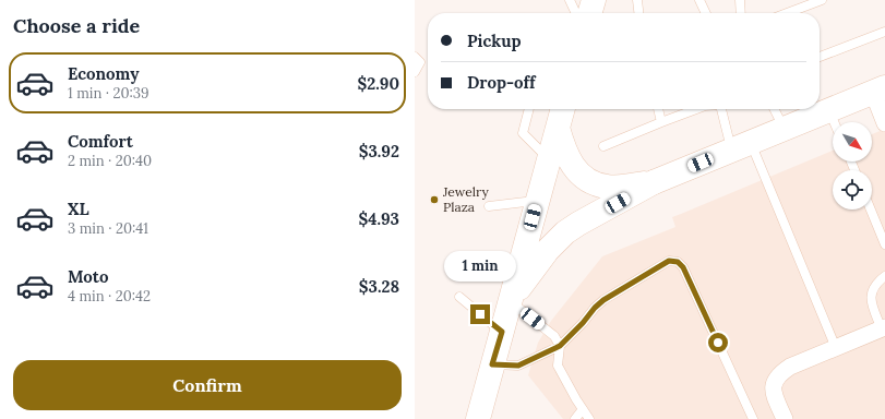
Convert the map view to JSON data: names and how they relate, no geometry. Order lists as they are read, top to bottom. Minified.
{"places":["Jewelry Plaza"],"north":"bottom right","page":{"heading":"Choose a ride","banner":["Pickup","Drop-off"],"list":[{"name":"Economy","note":"1 min · 20:39","value":"$2.90"},{"name":"Comfort","note":"2 min · 20:40","value":"$3.92"},{"name":"XL","note":"3 min · 20:41","value":"$4.93"},{"name":"Moto","note":"4 min · 20:42","value":"$3.28"}],"bubble":"1 min","buttons":"Confirm"}}
